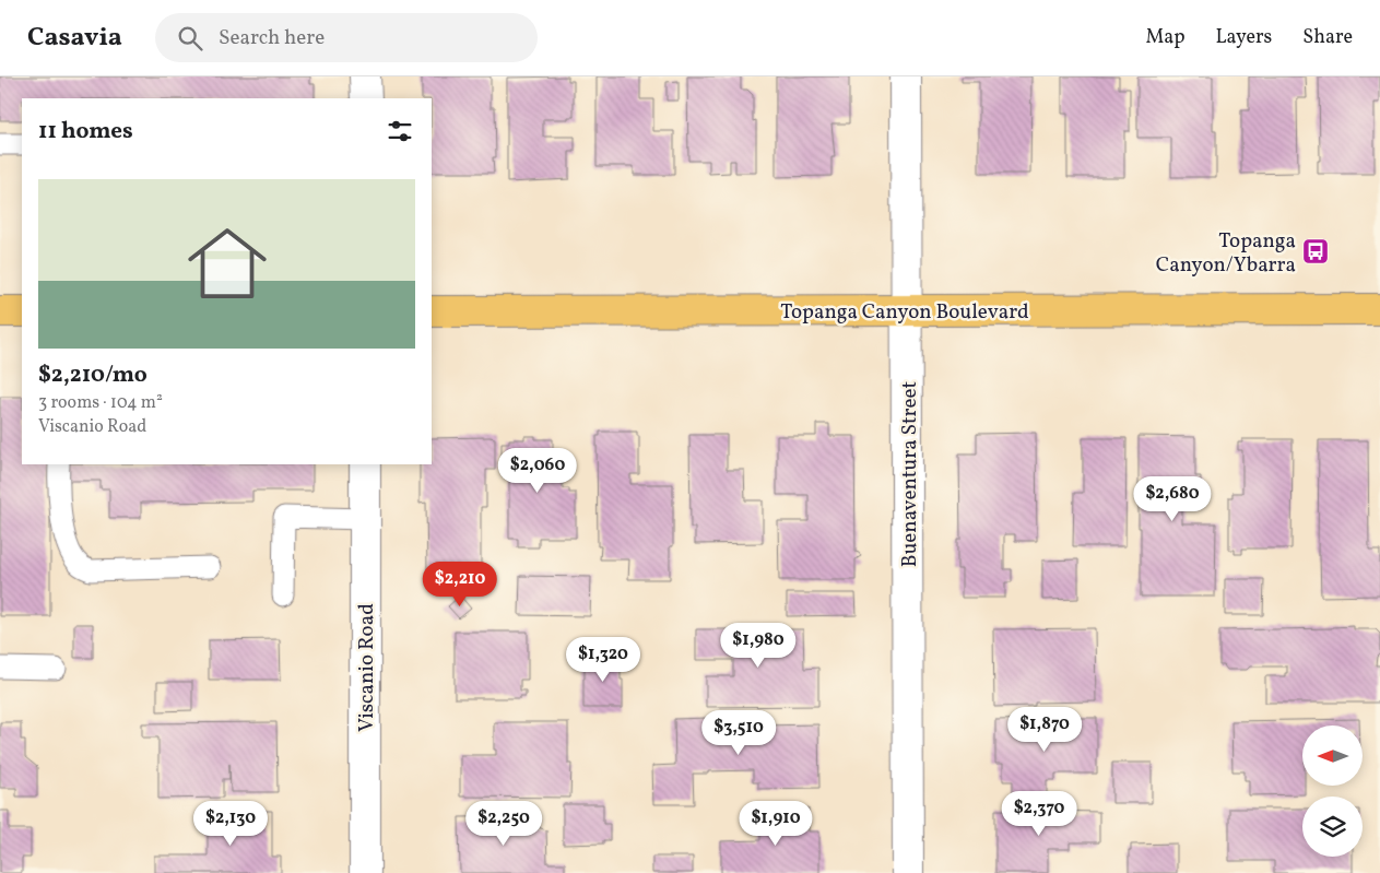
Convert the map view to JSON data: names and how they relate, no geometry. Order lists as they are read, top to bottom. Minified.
{"streets":{"main road":["Topanga Canyon Boulevard"],"street":["Buenaventura Street","Viscanio Road"]},"crossings":[["Topanga Canyon Boulevard","Buenaventura Street"]],"places":{"bus stop":["Topanga Canyon/Ybarra"]},"north":"left","page":{"header":"Casavia","search":"Search here","nav":["Map","Layers","Share"],"heading":"11 homes","list":[{"name":"$2,210/mo","note":"3 rooms · 104 m² · Viscanio Road"}],"price":["$2,060","$2,680","$2,210","$1,980","$1,320","$1,870","$3,510","$2,370","$2,130","$2,250","$1,910"]}}
